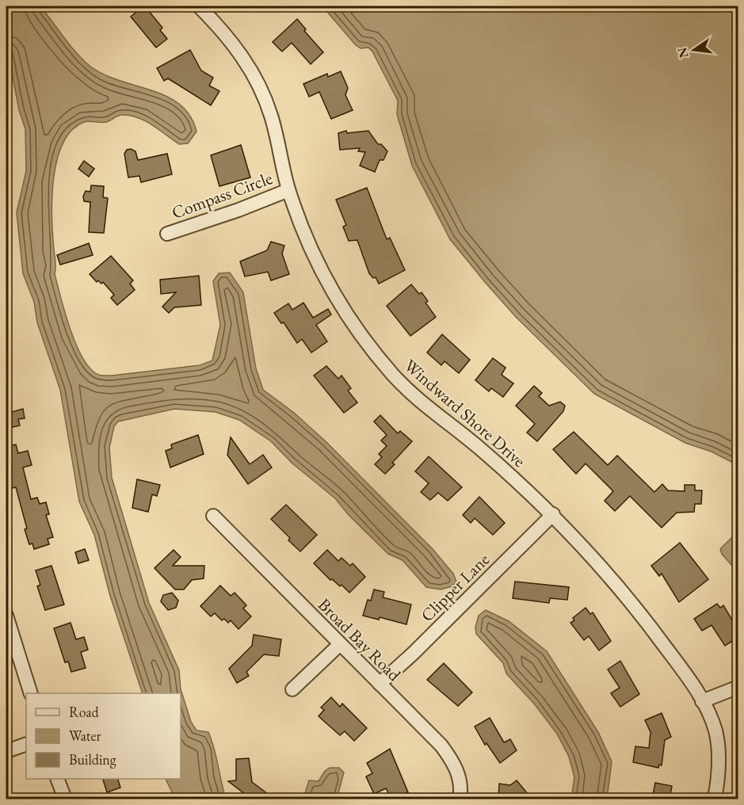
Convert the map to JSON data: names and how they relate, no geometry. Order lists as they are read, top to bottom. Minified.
{"streets":{"street":["Compass Circle","Windward Shore Drive","Clipper Lane","Broad Bay Road"]},"crossings":[["Compass Circle","Windward Shore Drive"],["Windward Shore Drive","Clipper Lane"],["Clipper Lane","Broad Bay Road"]],"legend":["Road","Water","Building"],"north":"left"}
